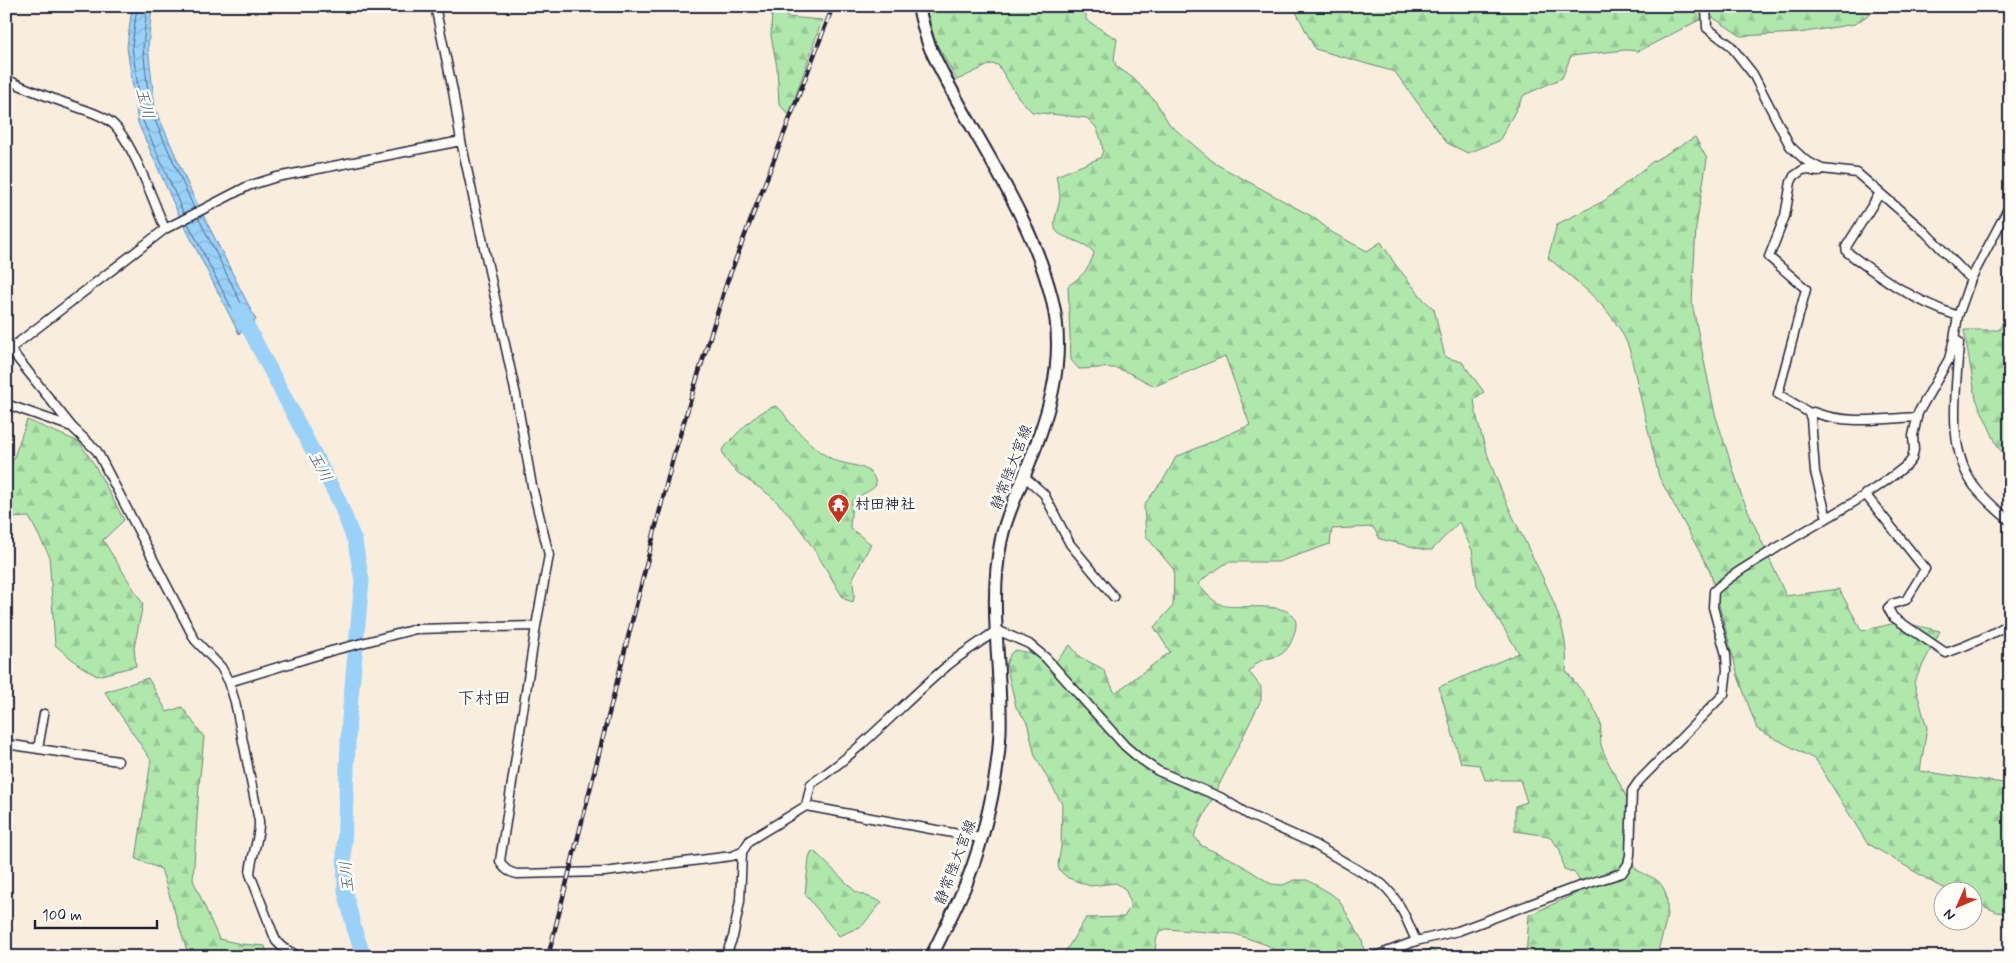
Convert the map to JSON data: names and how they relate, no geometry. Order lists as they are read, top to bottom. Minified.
{"streets":{"main road":["静常陸大宮線"]},"districts":["下村田"],"water":["玉川"],"places":{"temple":["村田神社"]},"scale_bar":"100 m","north":"bottom left"}
